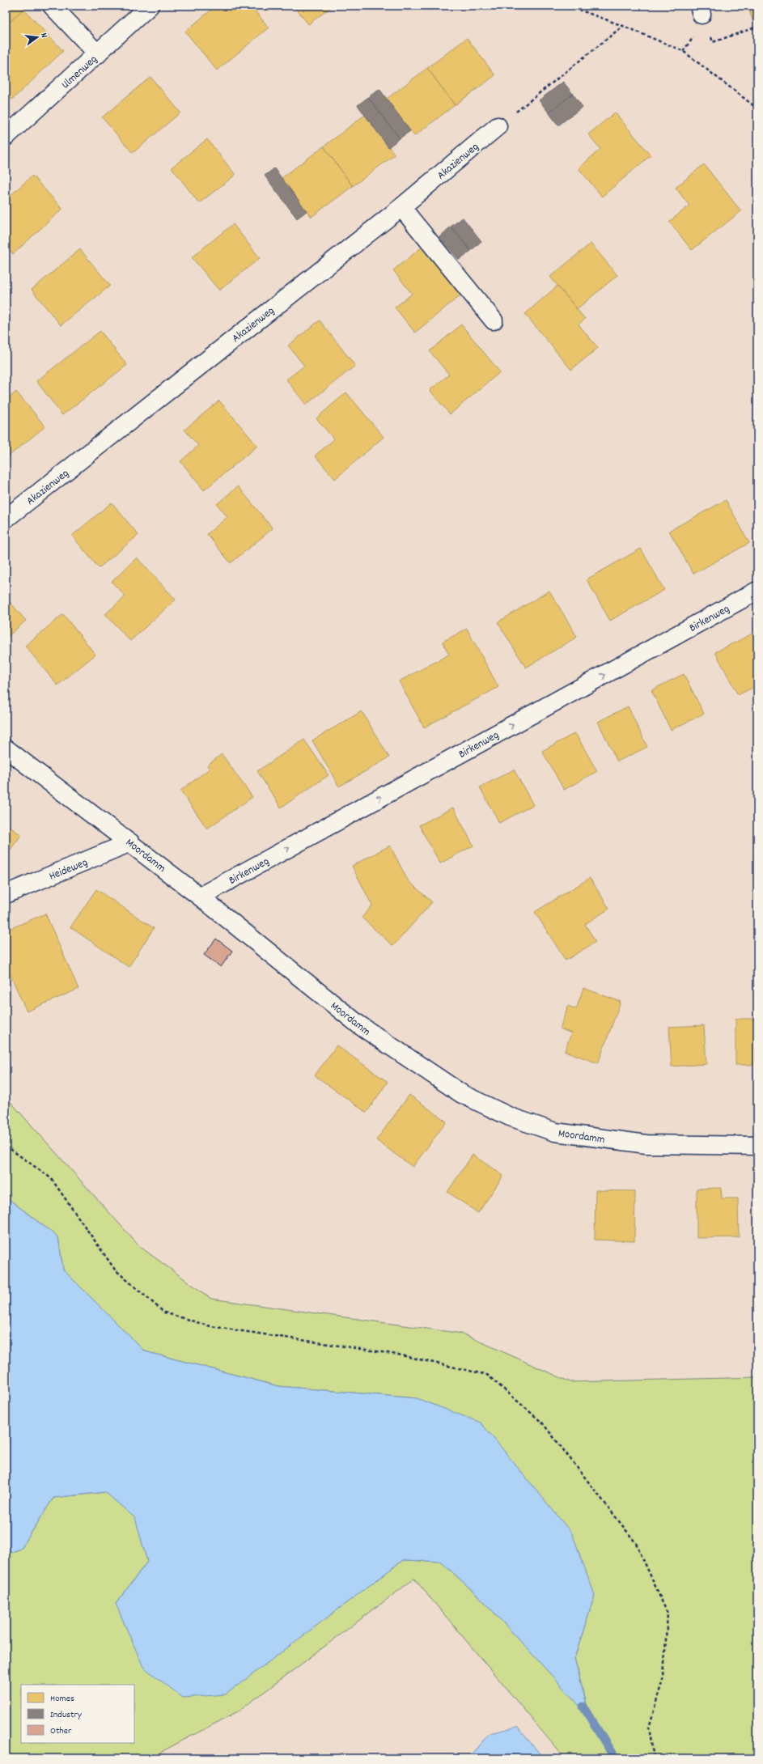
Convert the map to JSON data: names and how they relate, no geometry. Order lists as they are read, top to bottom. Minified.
{"streets":{"street":["Ulmenweg","Akazienweg","Birkenweg","Moordamm","Heideweg"]},"crossings":[["Birkenweg","Moordamm"],["Moordamm","Heideweg"]],"one_way":["Birkenweg"],"legend":["Homes","Industry","Other"],"north":"right"}
